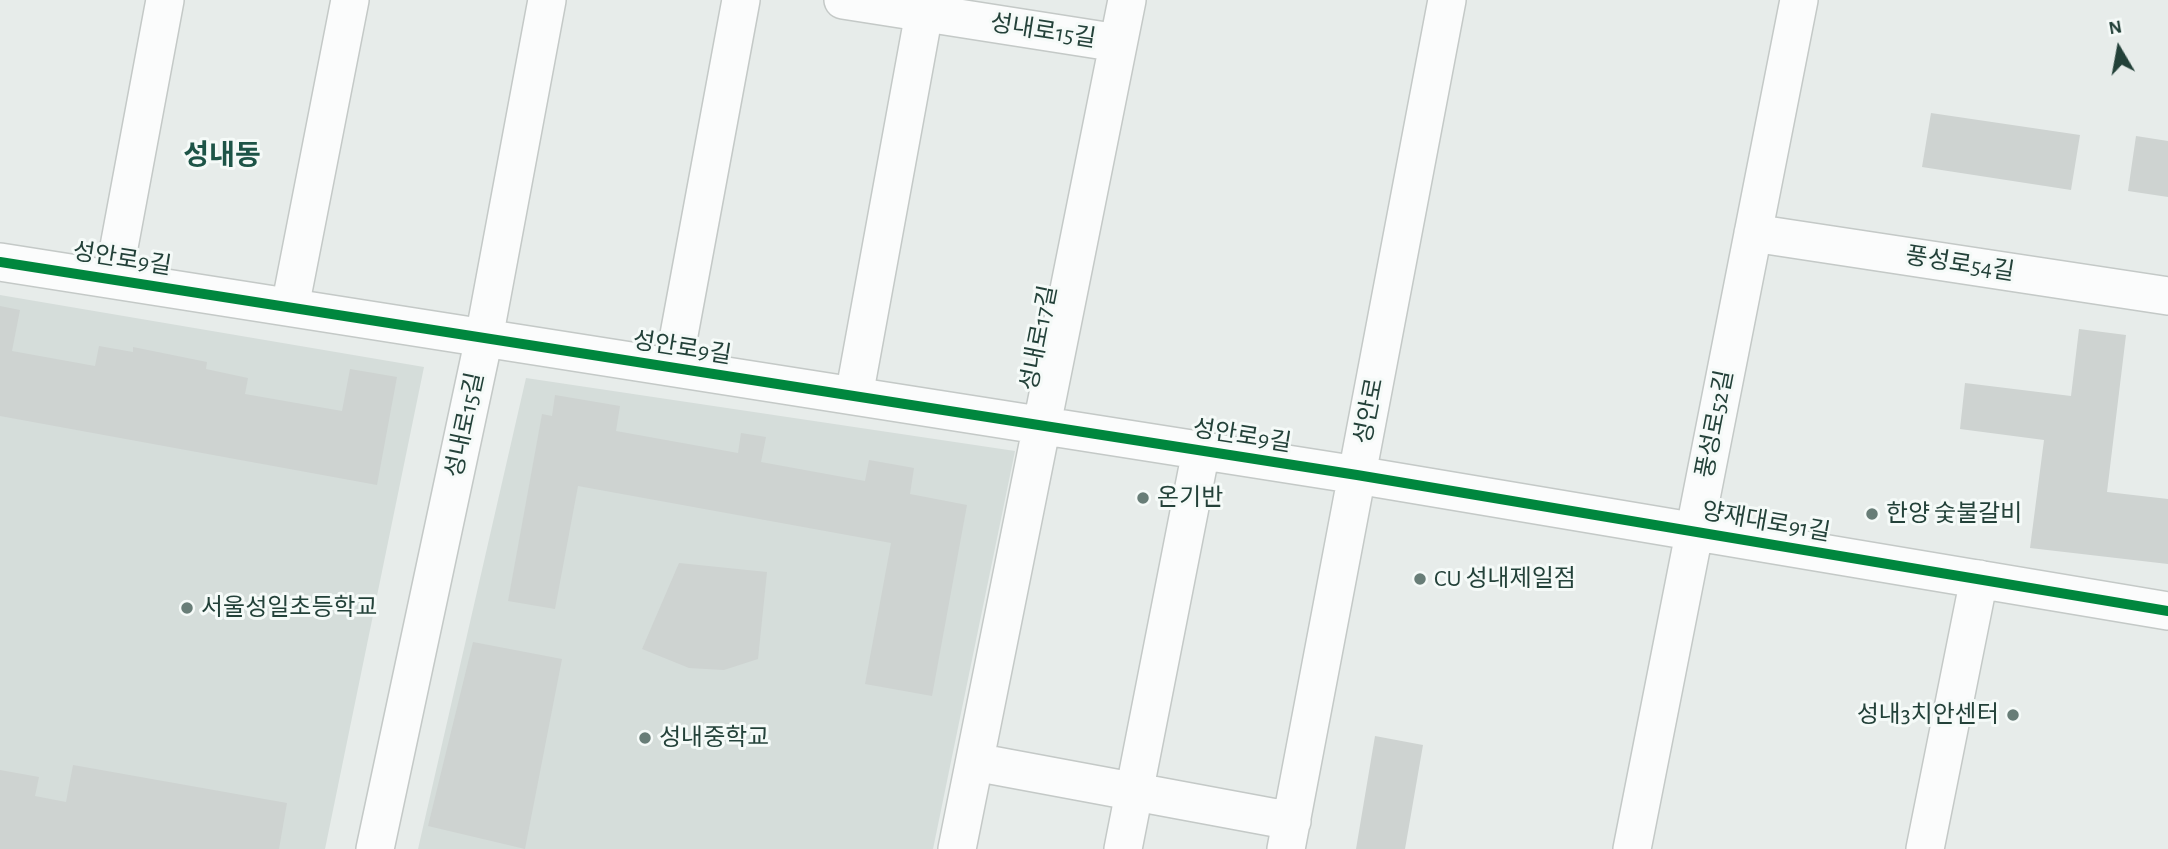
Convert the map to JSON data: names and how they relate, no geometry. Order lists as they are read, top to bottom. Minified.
{"streets":{"street":["성내로15길","성안로9길","풍성로54길","성내로17길","성안로","풍성로52길","양재대로91길"]},"crossings":[["성내로15길","성안로9길"],["성내로15길","성내로17길"],["성안로9길","성내로17길"],["성안로9길","성안로"],["성안로9길","양재대로91길"],["풍성로54길","풍성로52길"],["성내로17길","성안로"],["성안로","양재대로91길"],["풍성로52길","양재대로91길"]],"districts":["성내동"],"places":["온기반","한양 숯불갈비","CU 성내제일점","서울성일초등학교","성내3치안센터","성내중학교"],"north":"top"}
